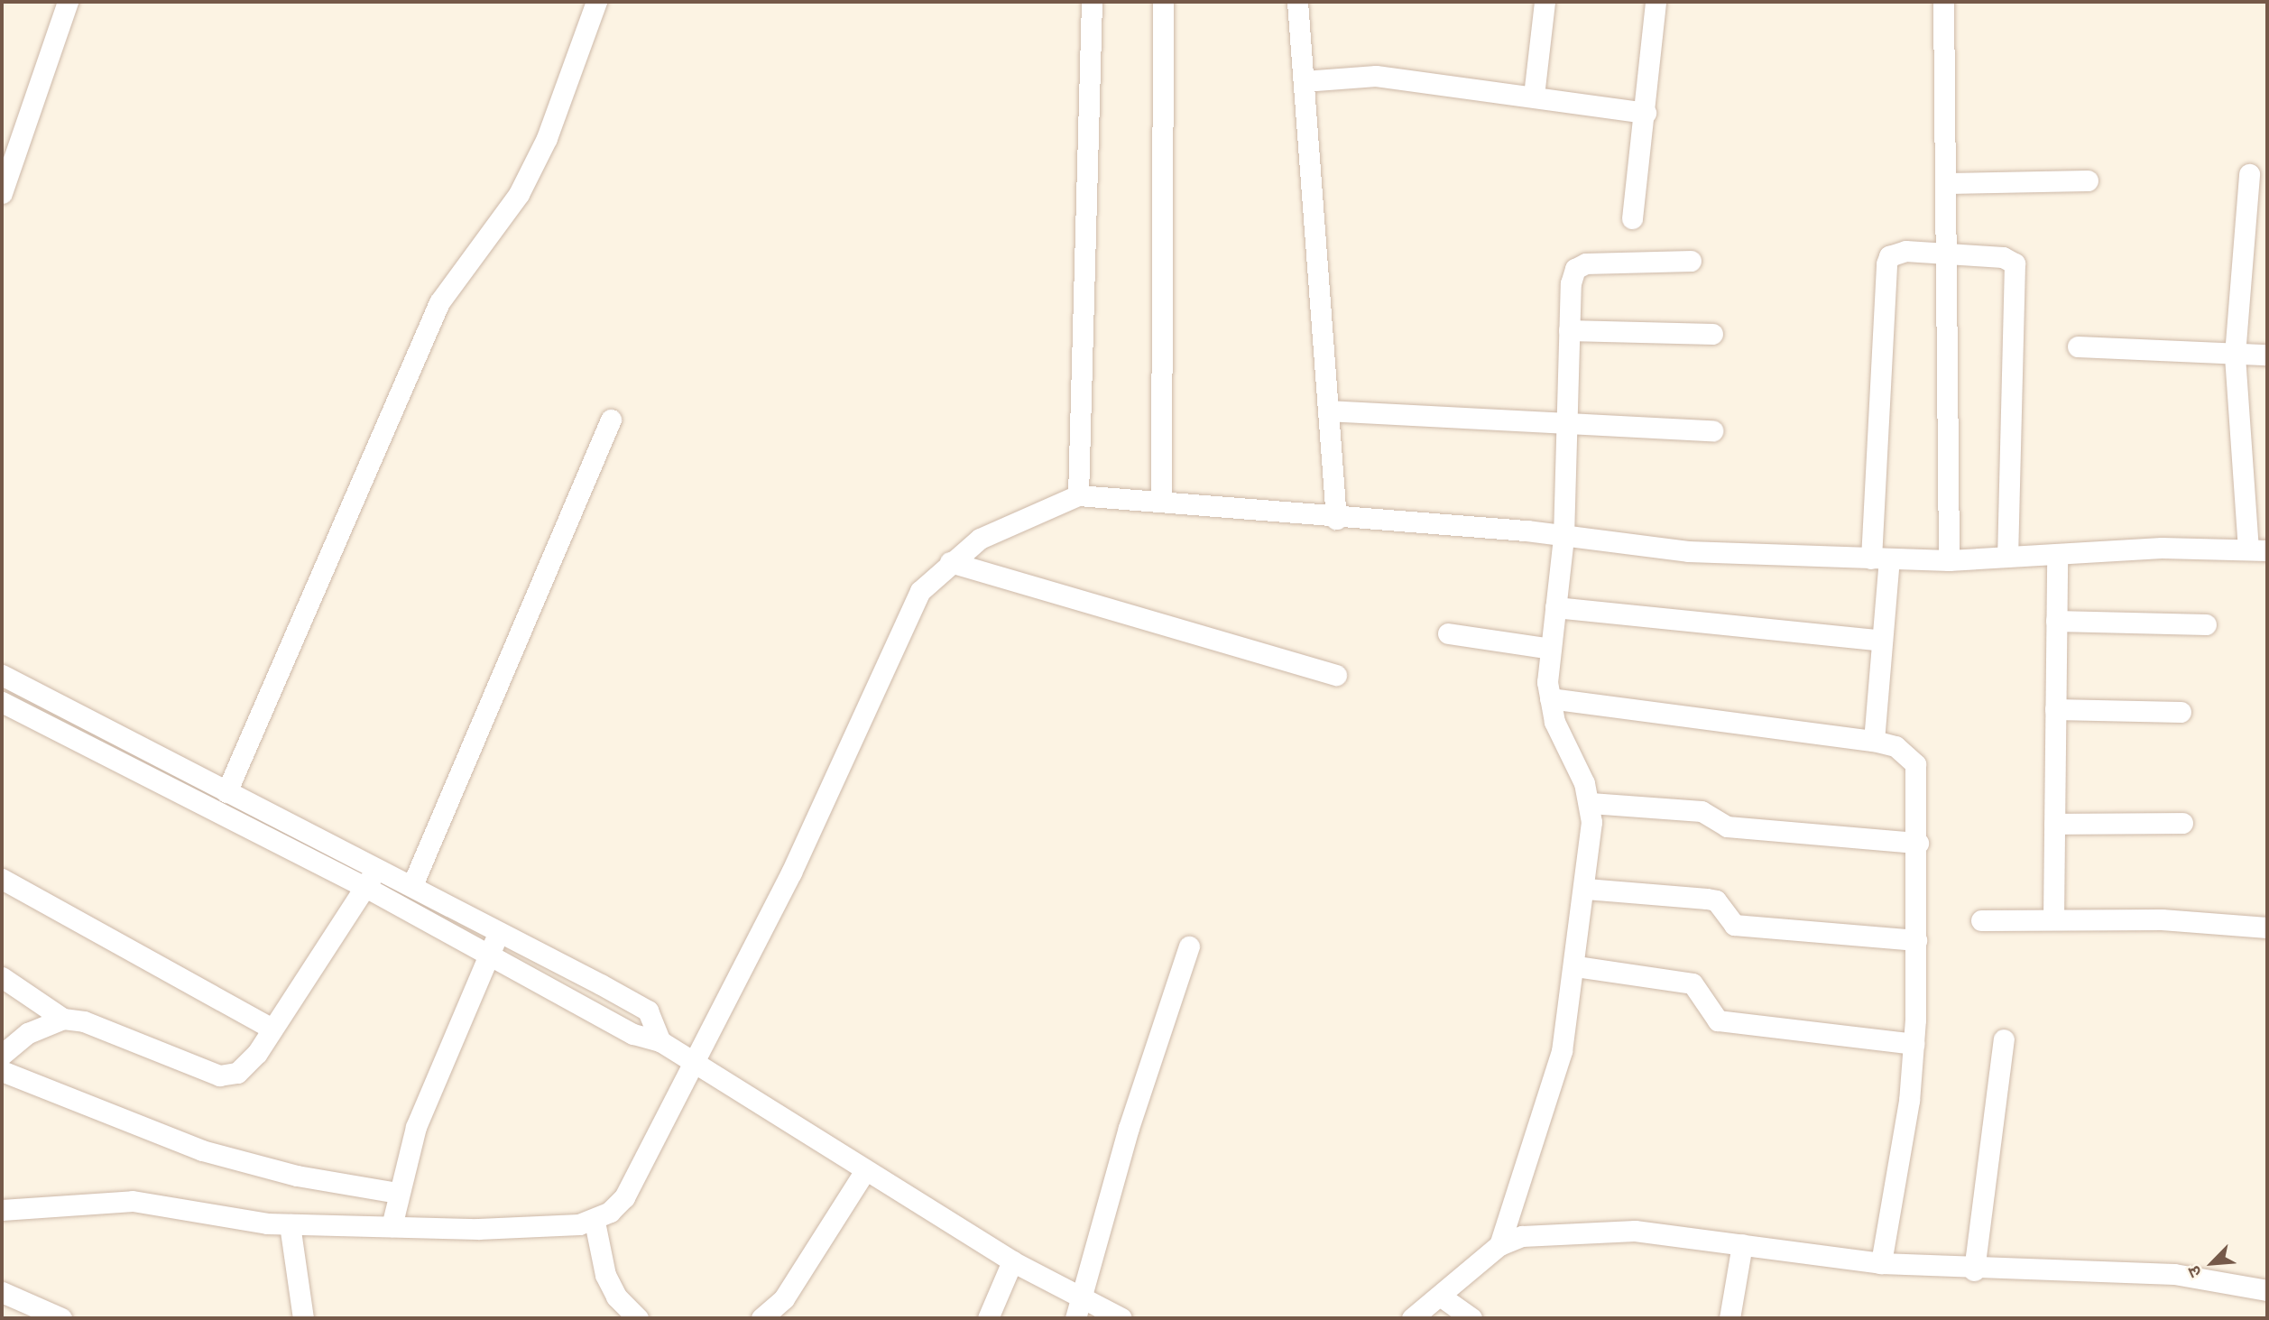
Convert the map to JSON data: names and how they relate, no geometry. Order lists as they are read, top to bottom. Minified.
{"north":"bottom left"}
